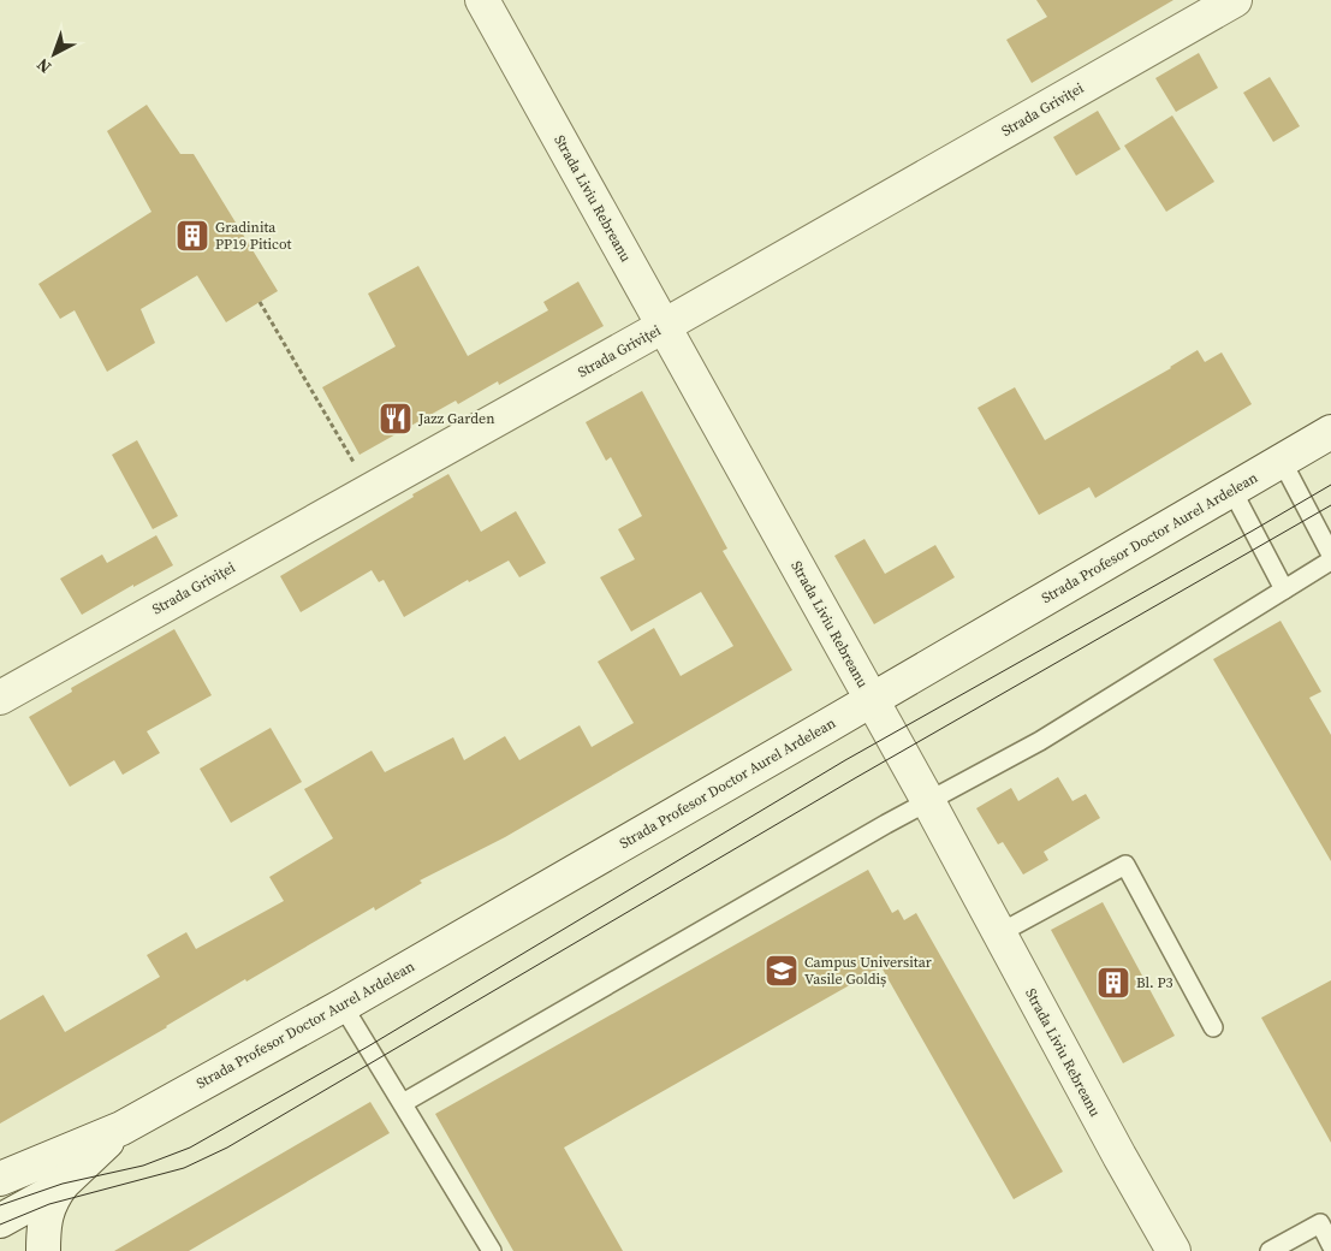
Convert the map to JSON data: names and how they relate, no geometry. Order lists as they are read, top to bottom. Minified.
{"streets":{"street":["Strada Griviței","Strada Liviu Rebreanu","Strada Profesor Doctor Aurel Ardelean"]},"crossings":[["Strada Griviței","Strada Liviu Rebreanu"],["Strada Liviu Rebreanu","Strada Profesor Doctor Aurel Ardelean"]],"places":{"building":["Gradinita PP19 Piticot","Bl. P3"],"restaurant":["Jazz Garden"],"school or university":["Campus Universitar Vasile Goldiș"]},"north":"bottom left"}
